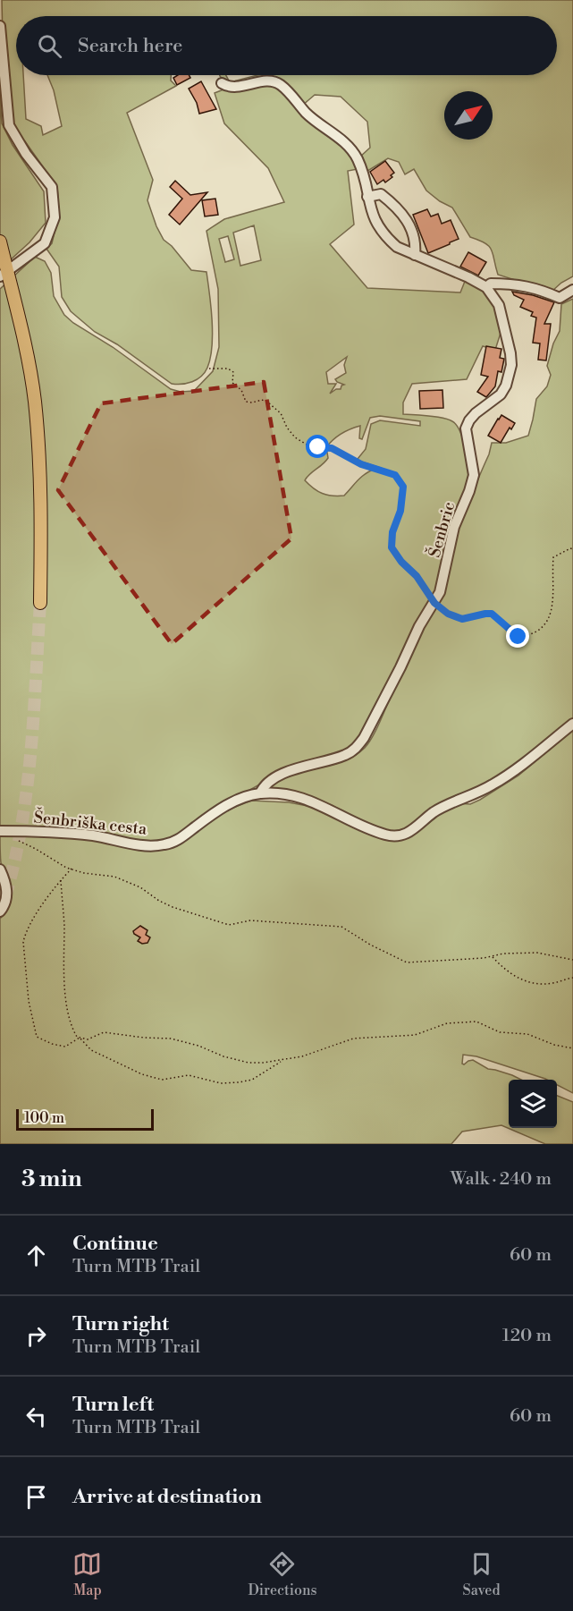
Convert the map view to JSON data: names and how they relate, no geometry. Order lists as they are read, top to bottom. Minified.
{"streets":{"street":["Šenbric","Šenbriška cesta"]},"crossings":[["Šenbric","Šenbriška cesta"]],"scale_bar":"100 m","north":"top right","page":{"search":"Search here","scale":"100 m","heading":["3 min","Walk · 240 m"],"list":[["Continue","Turn MTB Trail","60 m"],["Turn right","Turn MTB Trail","120 m"],["Turn left","Turn MTB Trail","60 m"],"Arrive at destination"],"nav":["Map","Directions","Saved"]}}
